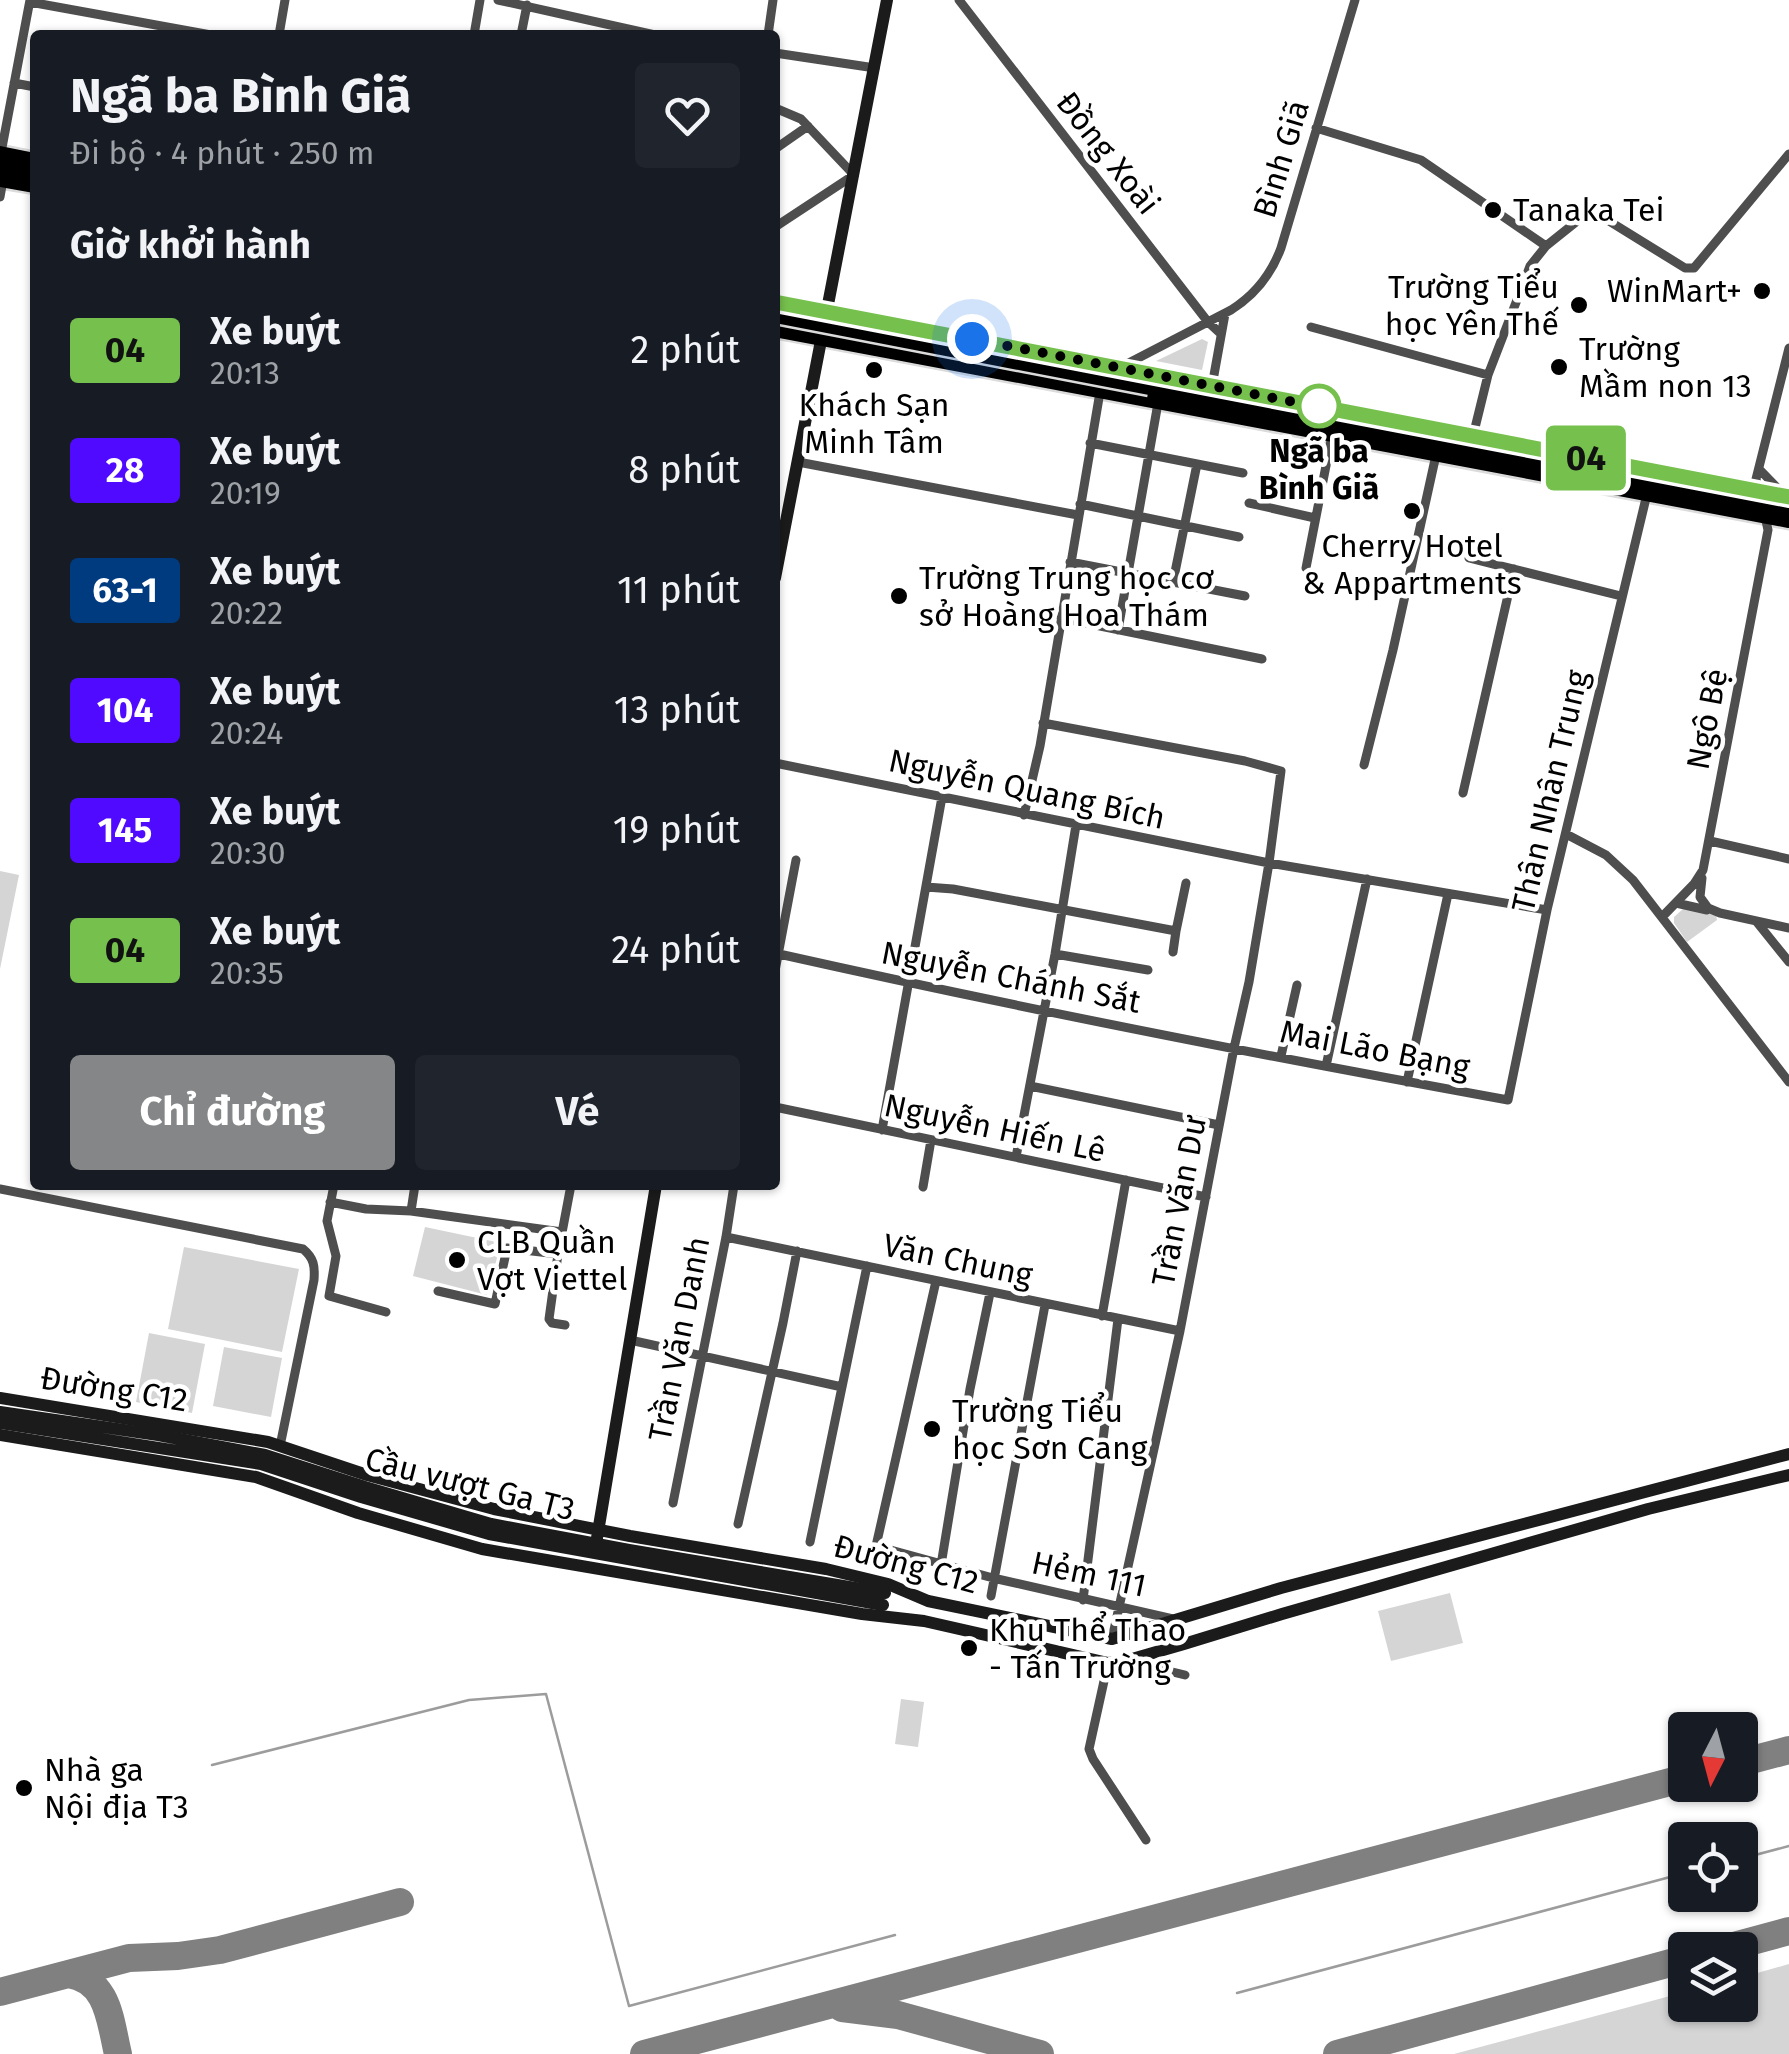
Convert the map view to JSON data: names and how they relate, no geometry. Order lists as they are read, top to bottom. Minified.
{"streets":{"main road":["Đường C12","Cầu vượt Ga T3"],"street":["Đồng Xoài","Bình Giã","Ngô Bệ","Nguyễn Quang Bích","Thân Nhân Trung","Nguyễn Chánh Sắt","Mai Lão Bạng","Nguyễn Hiến Lê","Trần Văn Dư","Văn Chung","Trần Văn Danh","Hẻm 111"]},"crossings":[["Đồng Xoài","Bình Giã"],["Nguyễn Quang Bích","Thân Nhân Trung"],["Nguyễn Quang Bích","Trần Văn Dư"],["Thân Nhân Trung","Mai Lão Bạng"],["Nguyễn Chánh Sắt","Mai Lão Bạng"],["Nguyễn Chánh Sắt","Trần Văn Dư"],["Mai Lão Bạng","Trần Văn Dư"],["Nguyễn Hiến Lê","Trần Văn Dư"],["Trần Văn Dư","Văn Chung"],["Trần Văn Dư","Đường C12"],["Trần Văn Dư","Hẻm 111"],["Văn Chung","Trần Văn Danh"],["Văn Chung","Hẻm 111"],["Đường C12","Cầu vượt Ga T3"],["Đường C12","Hẻm 111"]],"places":["Tanaka Tei","WinMart+","Trường Tiểu học Yên Thế","Trường Mầm non 13","Khách Sạn Minh Tâm","Ngã ba Bình Giã","Cherry Hotel & Appartments","Trường Trung học cơ sở Hoàng Hoa Thám","CLB Quần Vợt Viettel","Trường Tiểu học Sơn Cang","Khu Thể Thao - Tấn Trường","Nhà ga Nội địa T3"],"lines":["bus line 04"],"north":"bottom","page":{"on_map":"04","heading":[["Ngã ba Bình Giã","Đi bộ · 4 phút · 250 m"],"Giờ khởi hành"],"list":[{"mark":"04","name":"Xe buýt","note":"20:13","value":"2 phút"},{"mark":"28","name":"Xe buýt","note":"20:19","value":"8 phút"},{"mark":"63-1","name":"Xe buýt","note":"20:22","value":"11 phút"},{"mark":"104","name":"Xe buýt","note":"20:24","value":"13 phút"},{"mark":"145","name":"Xe buýt","note":"20:30","value":"19 phút"},{"mark":"04","name":"Xe buýt","note":"20:35","value":"24 phút"}],"buttons":["Chỉ đường","Vé"]}}
